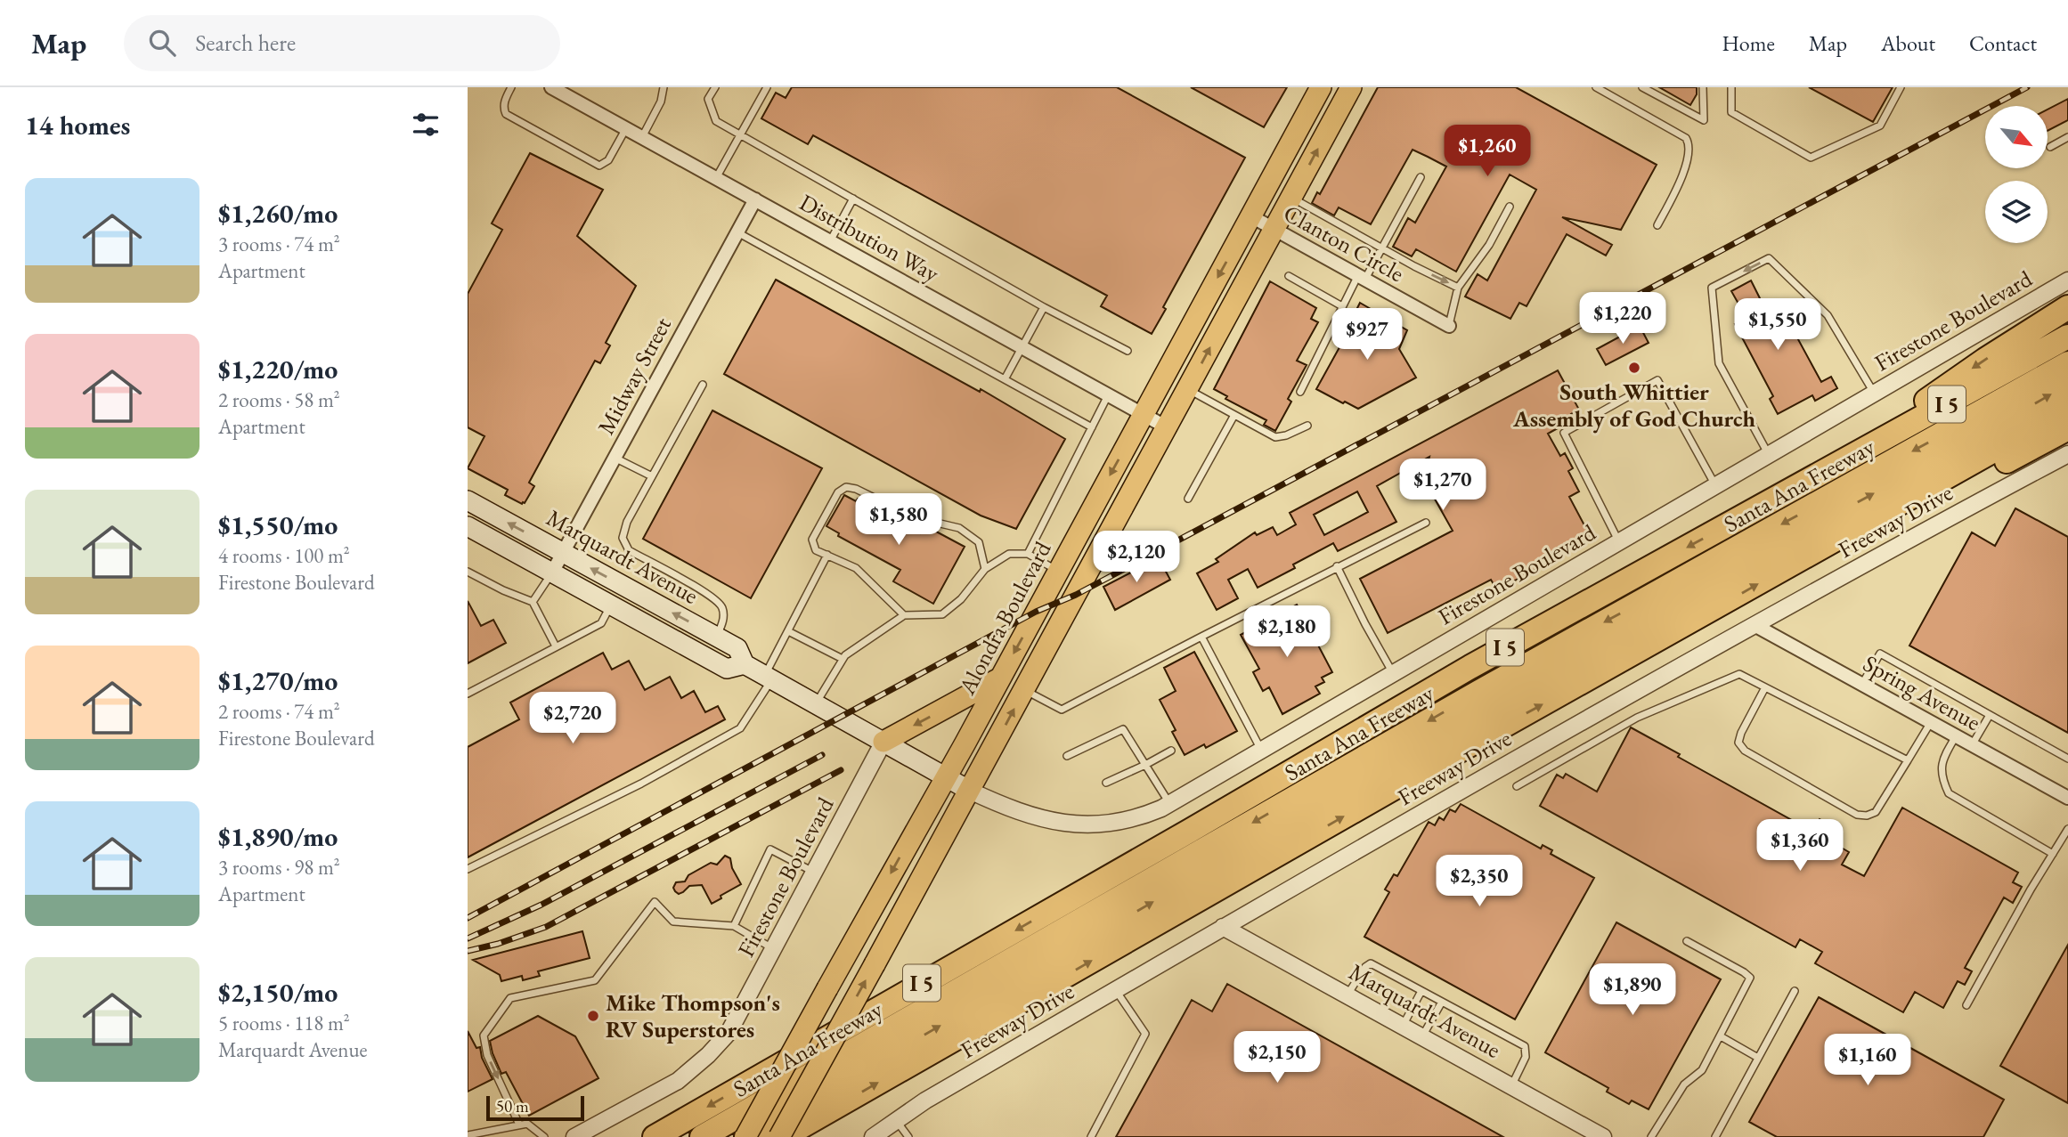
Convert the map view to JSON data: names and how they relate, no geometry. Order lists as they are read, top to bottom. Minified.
{"streets":{"highway":["I 5","Santa Ana Freeway"],"main road":["Marquardt Avenue","Alondra Boulevard"],"street":["Distribution Way","Clanton Circle","Firestone Boulevard","Midway Street","Freeway Drive","Spring Avenue"]},"crossings":[["Distribution Way","Midway Street"],["Distribution Way","Alondra Boulevard"],["Clanton Circle","Alondra Boulevard"],["Firestone Boulevard","Marquardt Avenue"],["Midway Street","Marquardt Avenue"],["Freeway Drive","Marquardt Avenue"],["Freeway Drive","Spring Avenue"],["Marquardt Avenue","Alondra Boulevard"]],"places":["South Whittier Assembly of God Church","Mike Thompson's RV Superstores"],"scale_bar":"50 m","north":"bottom right","page":{"header":"Map","search":"Search here","nav":["Home","Map","About","Contact"],"heading":"14 homes","price":["$1,260","$1,220","$1,550","$927","$1,270","$1,580","$2,120","$2,180","$2,720","$1,360","$2,350","$1,890","$2,150","$1,160"],"list":[{"name":"$1,260/mo","note":"3 rooms · 74 m² · Apartment"},{"name":"$1,220/mo","note":"2 rooms · 58 m² · Apartment"},{"name":"$1,550/mo","note":"4 rooms · 100 m² · Firestone Boulevard"},{"name":"$1,270/mo","note":"2 rooms · 74 m² · Firestone Boulevard"},{"name":"$1,890/mo","note":"3 rooms · 98 m² · Apartment"},{"name":"$2,150/mo","note":"5 rooms · 118 m² · Marquardt Avenue"}],"scale":"50 m"}}
